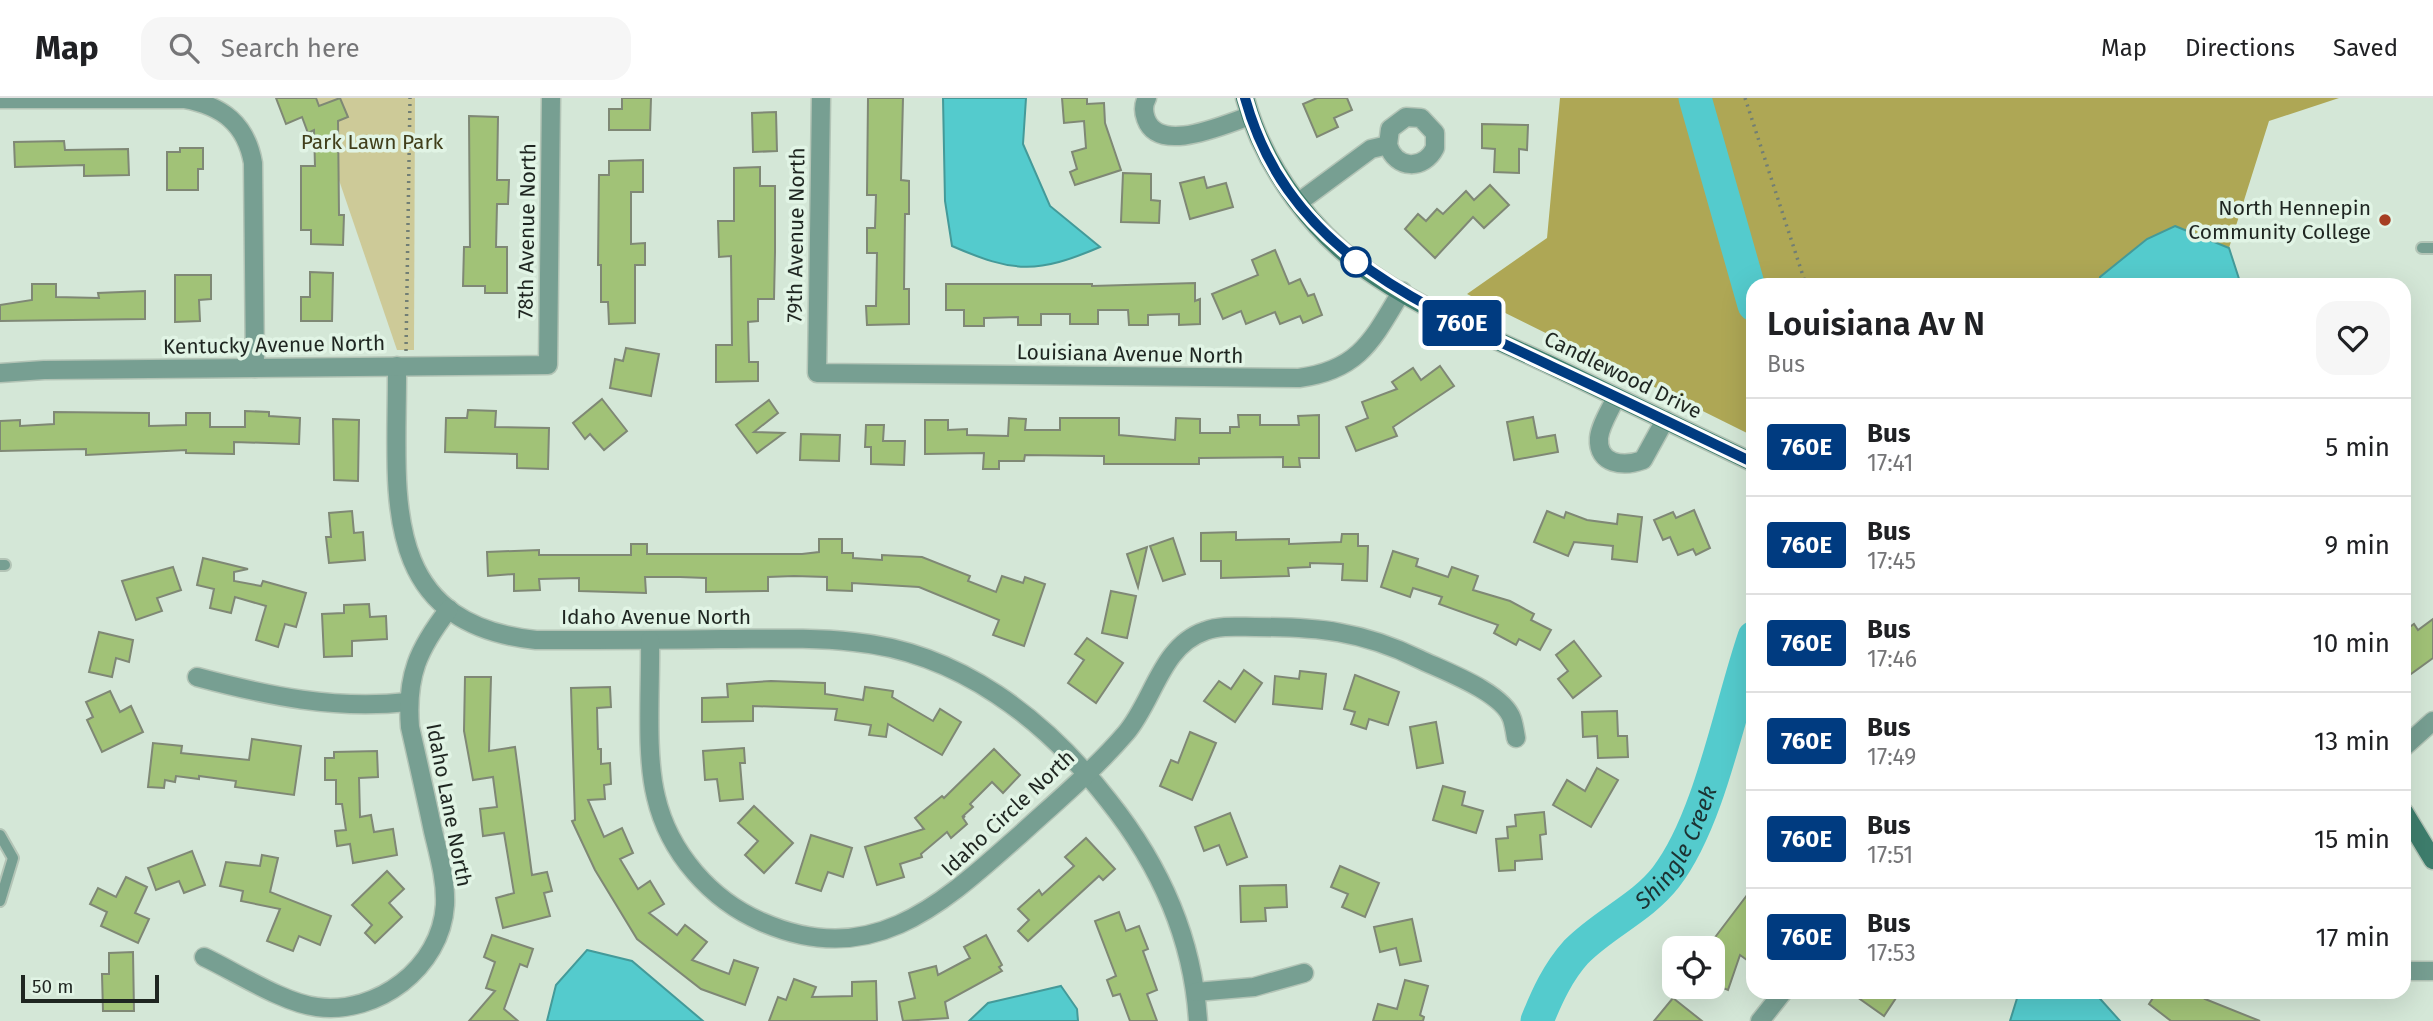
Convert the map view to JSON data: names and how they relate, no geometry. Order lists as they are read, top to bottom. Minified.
{"streets":{"street":["78th Avenue North","79th Avenue North","Kentucky Avenue North","Louisiana Avenue North","Candlewood Drive","Idaho Avenue North","Idaho Lane North","Idaho Circle North"]},"crossings":[["78th Avenue North","Kentucky Avenue North"],["79th Avenue North","Louisiana Avenue North"],["Kentucky Avenue North","Idaho Avenue North"],["Louisiana Avenue North","Candlewood Drive"],["Idaho Avenue North","Idaho Lane North"],["Idaho Avenue North","Idaho Circle North"]],"water":["Shingle Creek"],"parks":["Park Lawn Park"],"places":["North Hennepin Community College"],"lines":["bus line 760E"],"scale_bar":"50 m","page":{"header":"Map","search":"Search here","nav":["Map","Directions","Saved"],"on_map":"760E","heading":["Louisiana Av N","Bus"],"list":[{"mark":"760E","name":"Bus","note":"17:41","value":"5 min"},{"mark":"760E","name":"Bus","note":"17:45","value":"9 min"},{"mark":"760E","name":"Bus","note":"17:46","value":"10 min"},{"mark":"760E","name":"Bus","note":"17:49","value":"13 min"},{"mark":"760E","name":"Bus","note":"17:51","value":"15 min"},{"mark":"760E","name":"Bus","note":"17:53","value":"17 min"}],"scale":"50 m"}}
